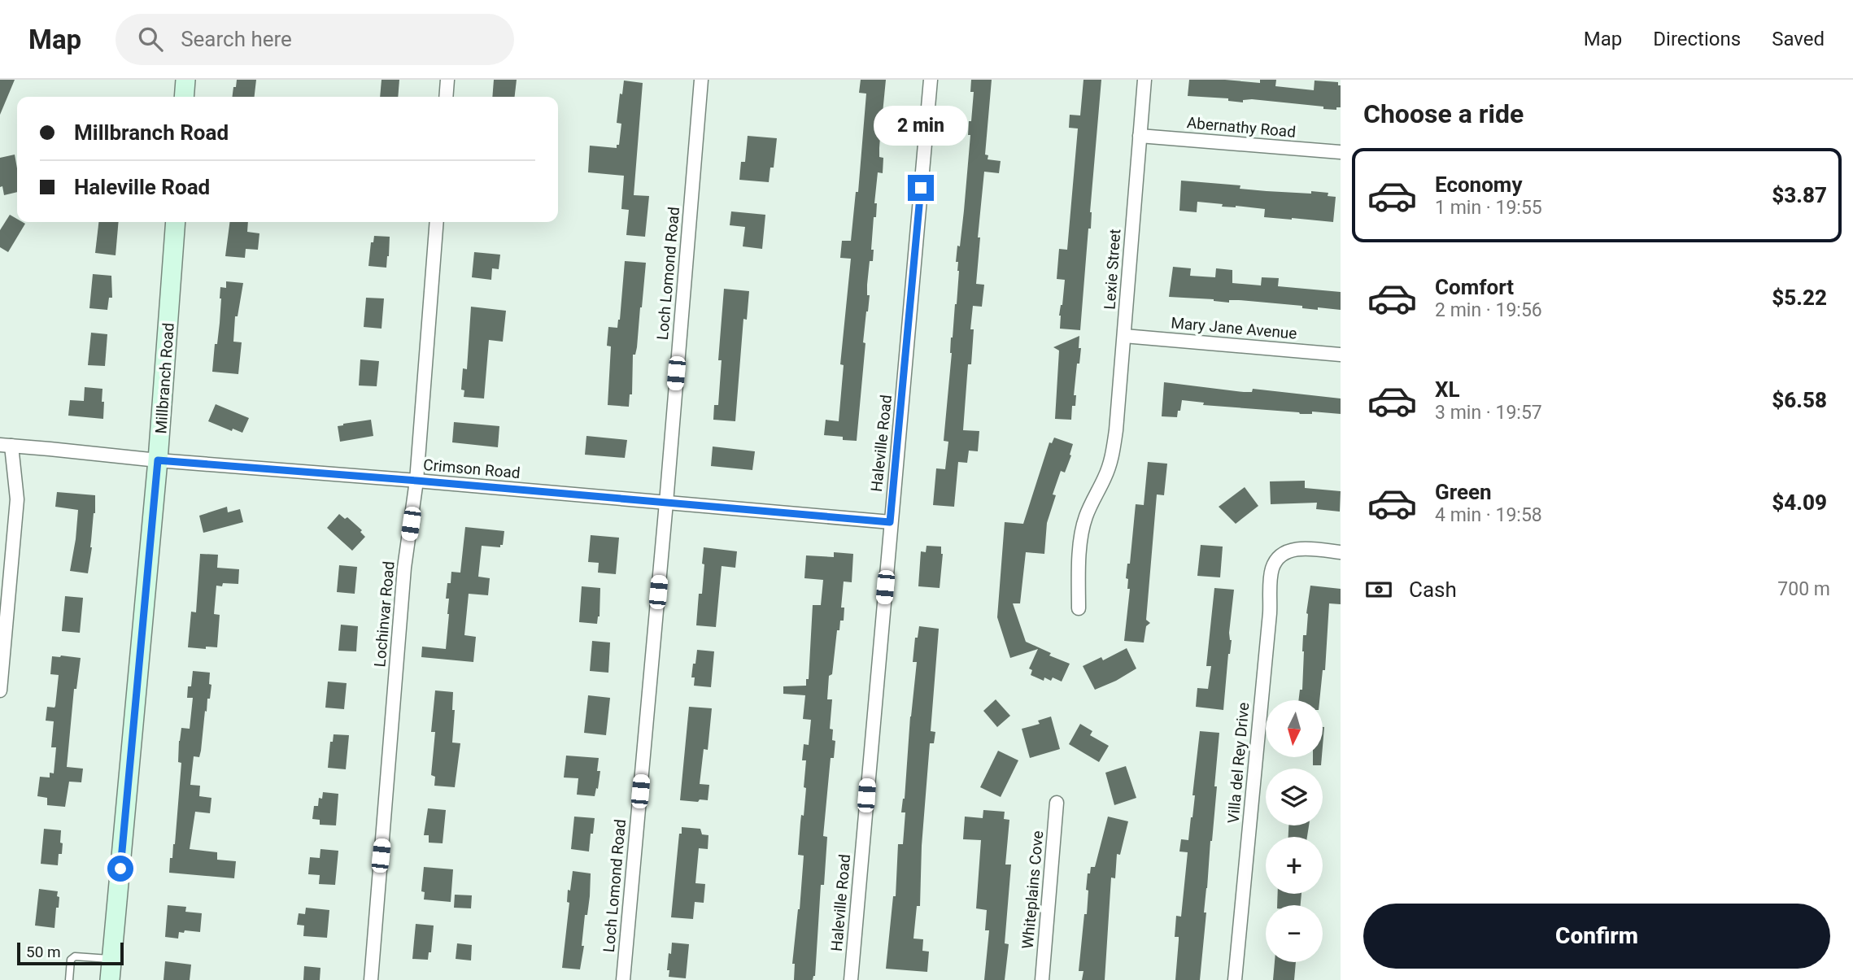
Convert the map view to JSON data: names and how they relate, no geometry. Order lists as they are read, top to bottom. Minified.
{"streets":{"main road":["Millbranch Road"],"street":["Abernathy Road","Lexie Street","Loch Lomond Road","Mary Jane Avenue","Haleville Road","Crimson Road","Lochinvar Road","Villa del Rey Drive","Whiteplains Cove"]},"crossings":[["Abernathy Road","Lexie Street"],["Lexie Street","Mary Jane Avenue"],["Loch Lomond Road","Crimson Road"],["Millbranch Road","Crimson Road"],["Haleville Road","Crimson Road"],["Crimson Road","Lochinvar Road"]],"scale_bar":"50 m","north":"bottom","page":{"header":"Map","search":"Search here","nav":["Map","Directions","Saved"],"heading":"Choose a ride","banner":["Millbranch Road","Haleville Road"],"bubble":"2 min","list":[{"name":"Economy","note":"1 min · 19:55","value":"$3.87"},{"name":"Comfort","note":"2 min · 19:56","value":"$5.22"},{"name":"XL","note":"3 min · 19:57","value":"$6.58"},{"name":"Green","note":"4 min · 19:58","value":"$4.09"}],"pay":["Cash","700 m"],"map_buttons":["+","−"],"buttons":"Confirm","scale":"50 m"}}
